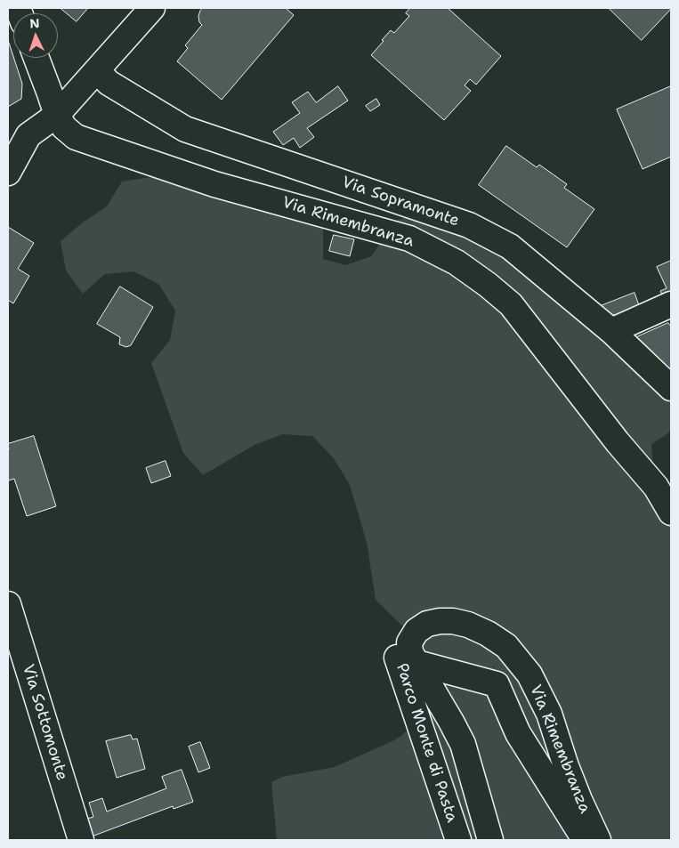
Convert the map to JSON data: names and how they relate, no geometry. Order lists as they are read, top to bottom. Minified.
{"streets":{"street":["Via Sopramonte","Via Rimembranza","Via Sottomonte","Parco Monte di Pasta"]},"crossings":[["Via Rimembranza","Parco Monte di Pasta"]],"north":"top"}
